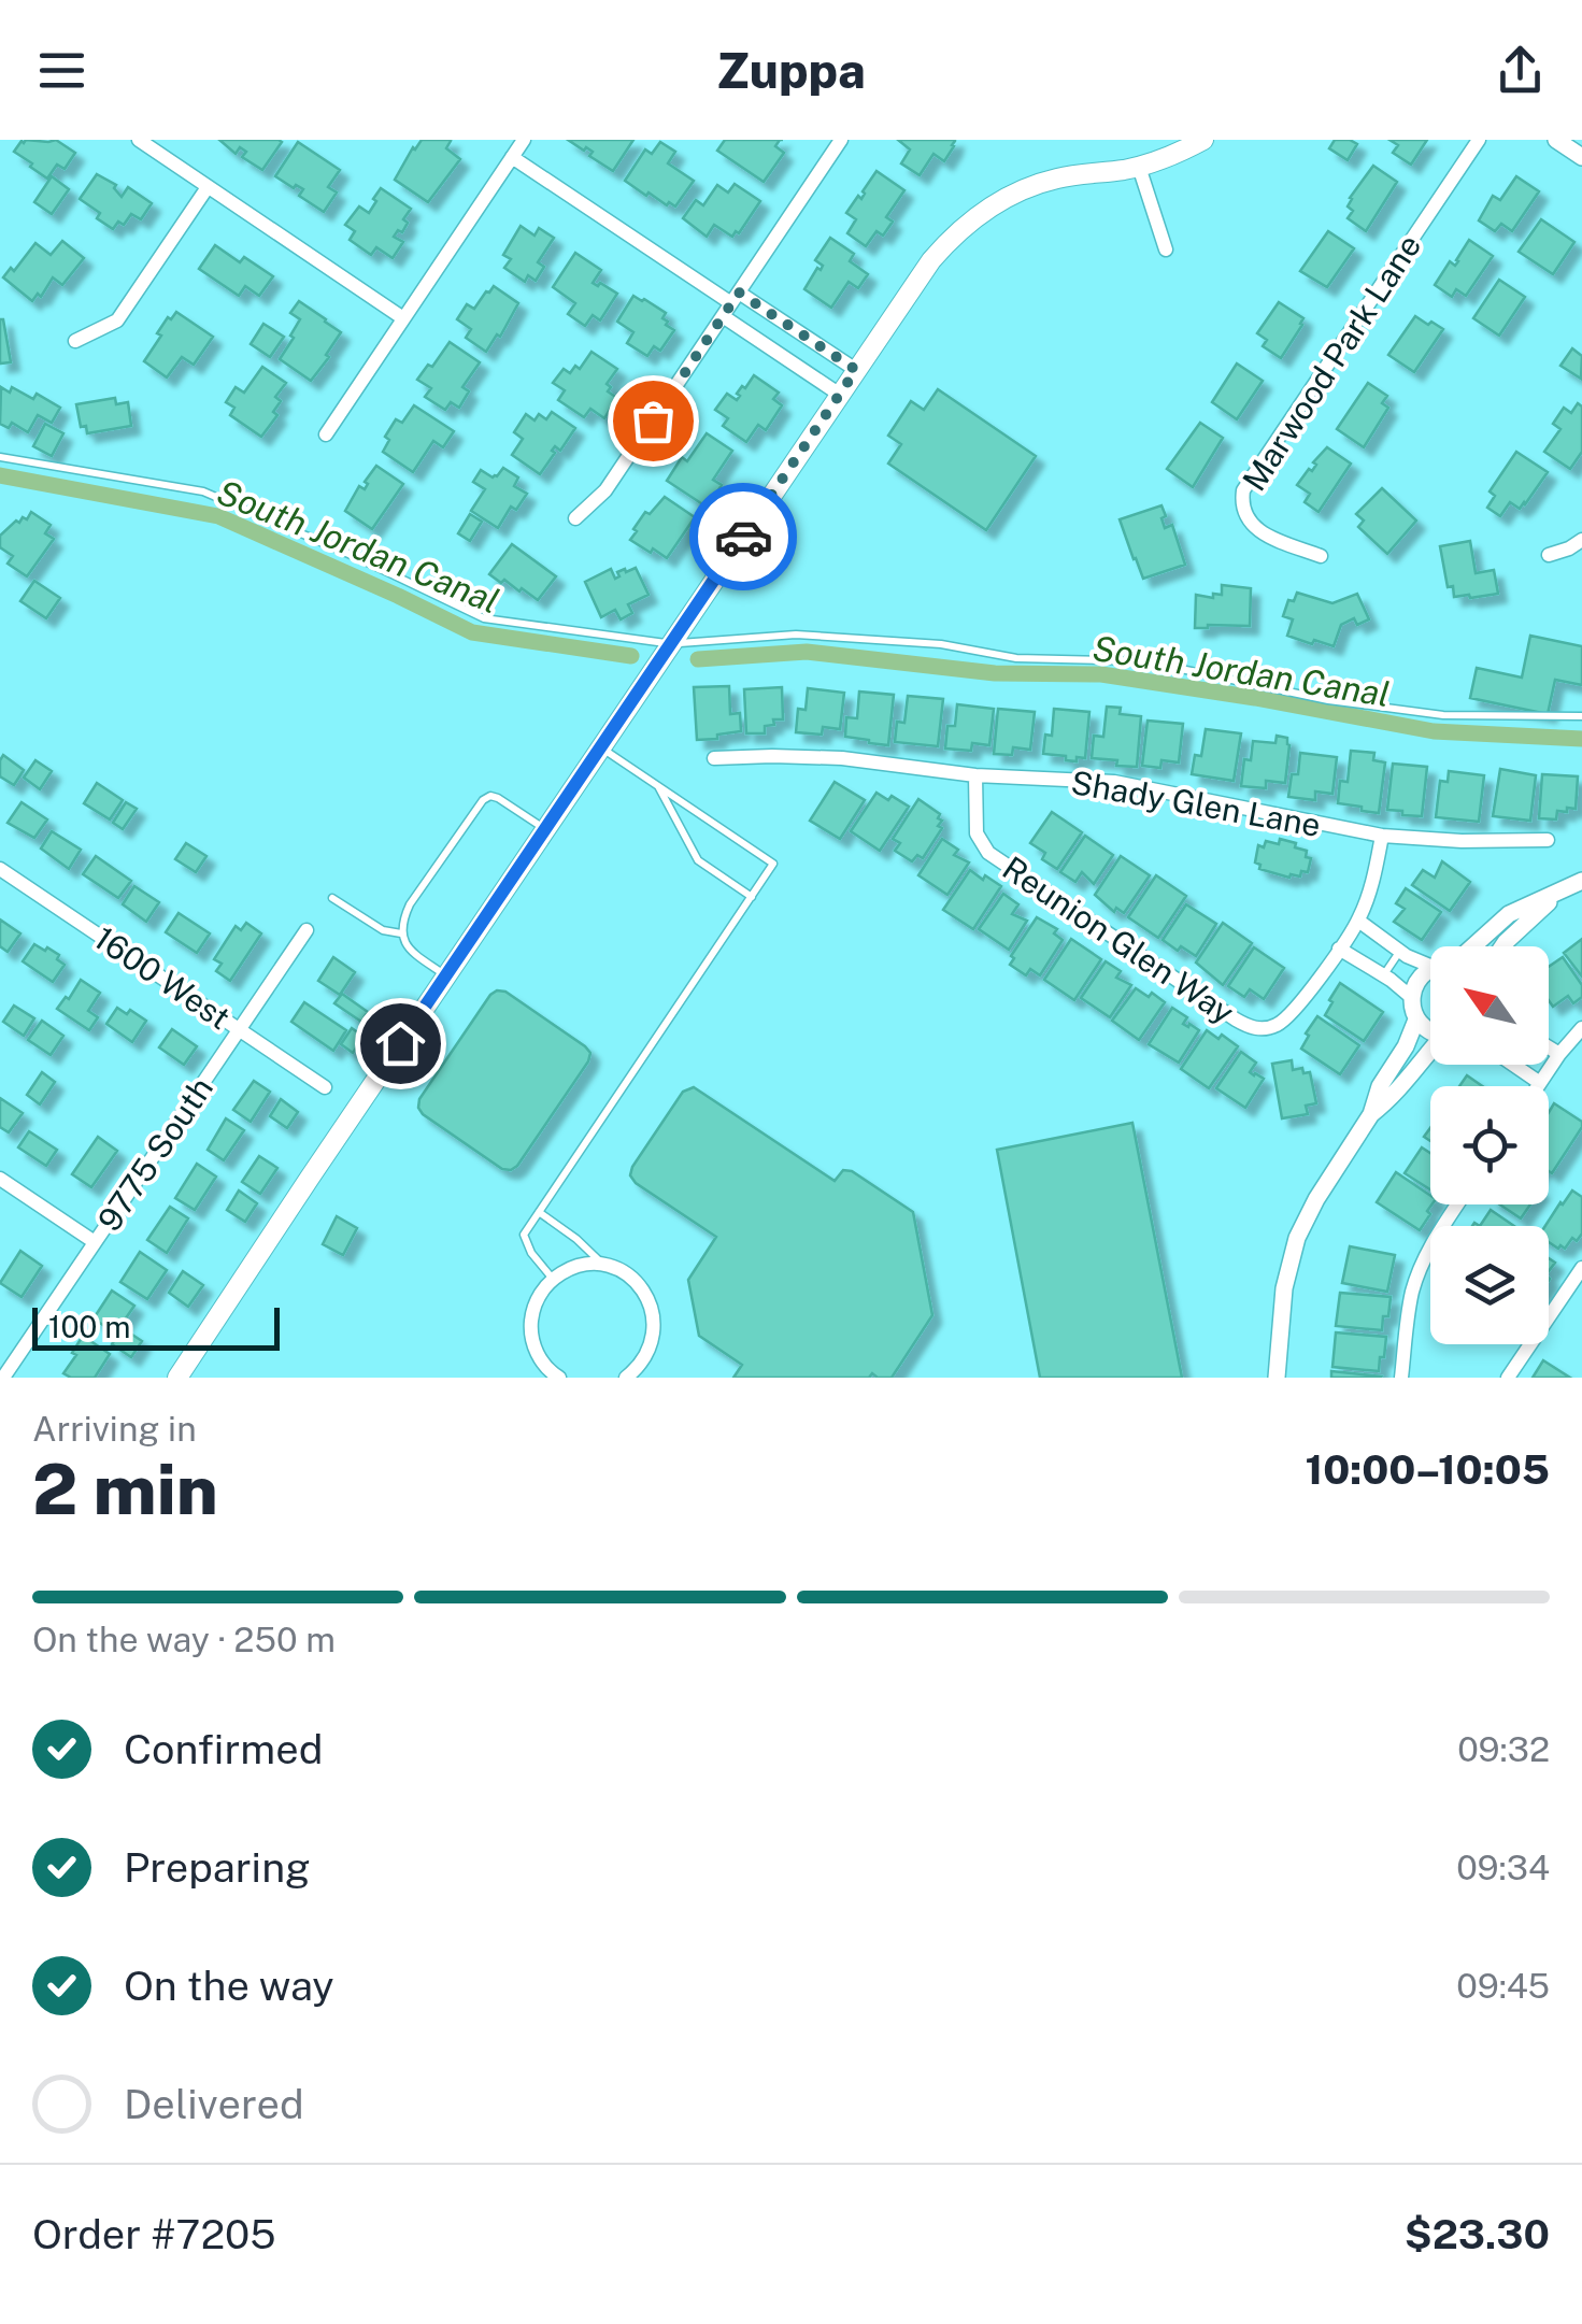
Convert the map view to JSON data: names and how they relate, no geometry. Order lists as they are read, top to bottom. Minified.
{"streets":{"street":["Marwood Park Lane","Shady Glen Lane","Reunion Glen Way","1600 West","9775 South"]},"crossings":[["Shady Glen Lane","Reunion Glen Way"],["1600 West","9775 South"]],"water":["South Jordan Canal"],"scale_bar":"100 m","north":"top left","page":{"header":"Zuppa","scale":"100 m","heading":["2 min","Arriving in","10:00–10:05"],"panel":["Order #7205","$23.30"],"bar":"On the way · 250 m","list":[["Confirmed","09:32"],["Preparing","09:34"],["On the way","09:45"],"Delivered"]}}
